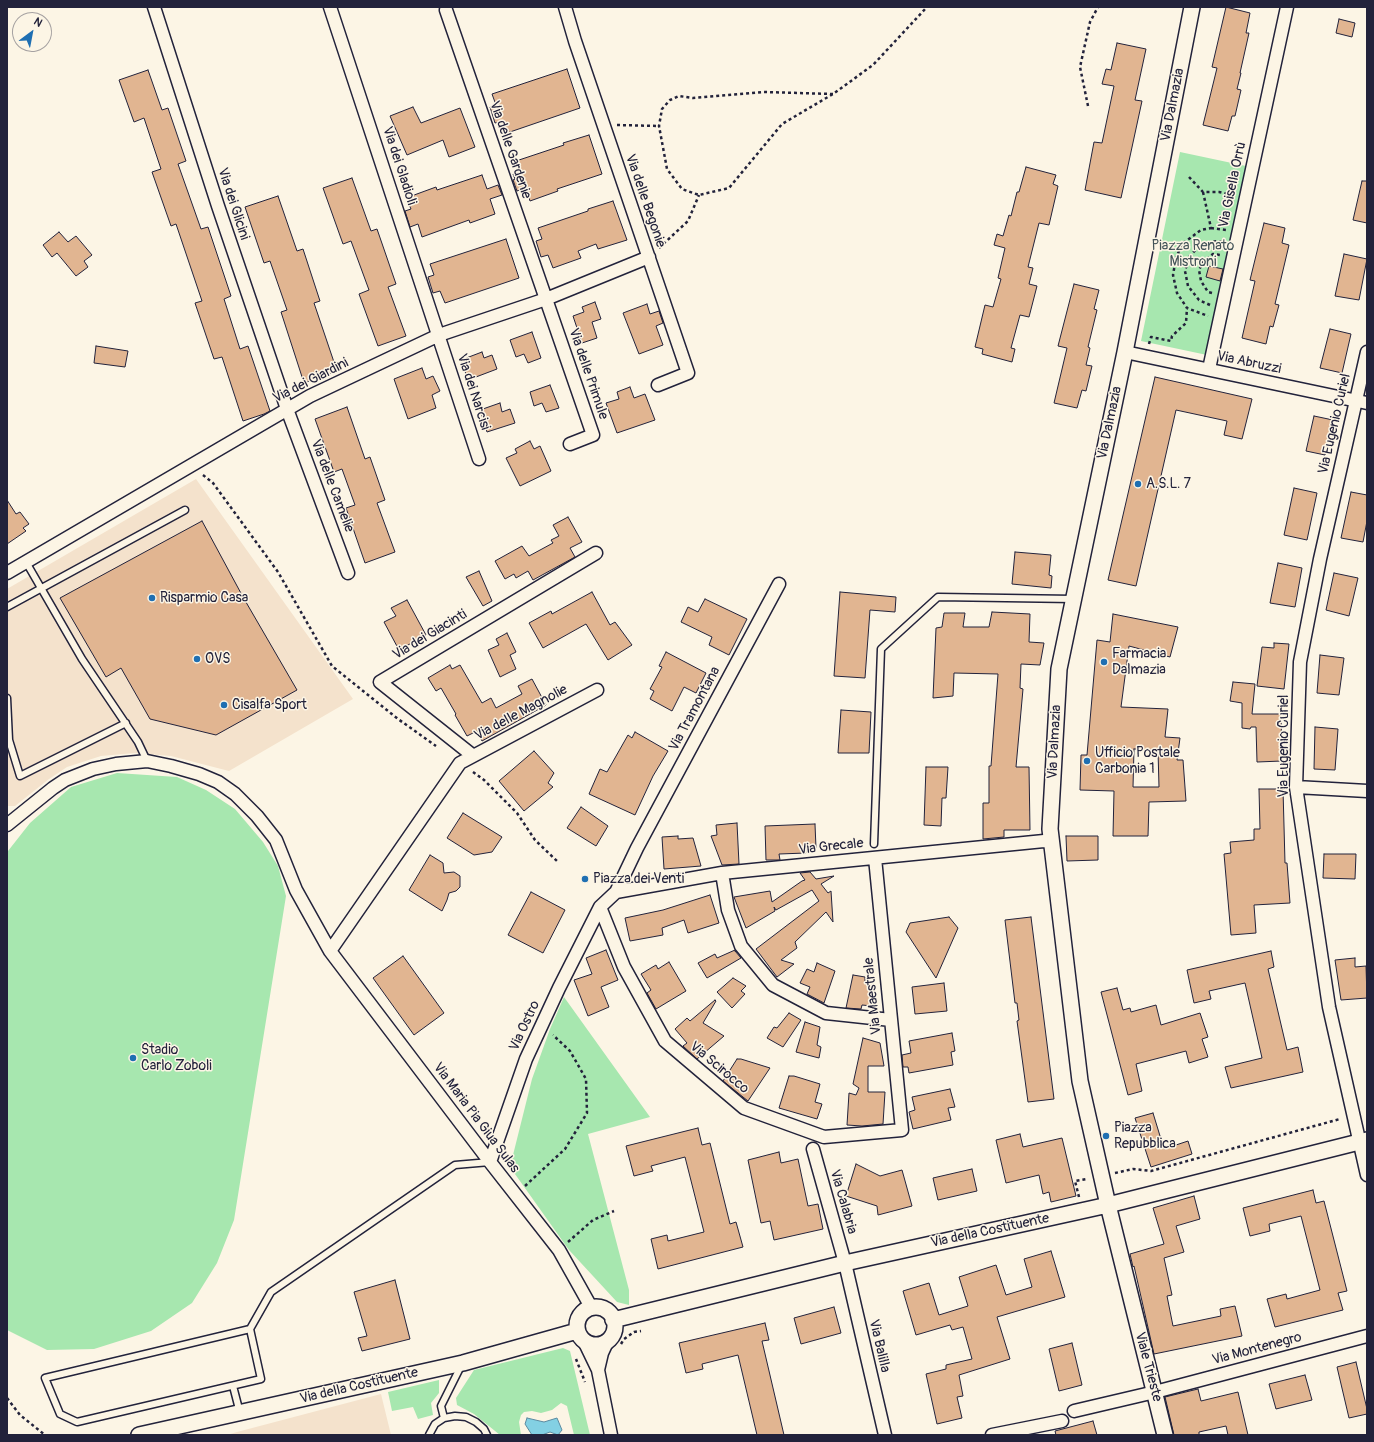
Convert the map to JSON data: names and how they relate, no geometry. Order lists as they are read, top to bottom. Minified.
{"streets":{"street":["Via Dalmazia","Via delle Gardenie","Via dei Gladioli","Via Gisella Orrù","Via delle Begonie","Via dei Glicini","Via Abruzzi","Via delle Primule","Via dei Giardini","Via dei Narcisi","Via Eugenio Curiel","Via delle Camelie","Via dei Giacinti","Via Tramontana","Via delle Magnolie","Via Grecale","Via Maestrale","Via Ostro","Via Scirocco","Via Maria Pia Giua Sulas","Via Calabria","Via della Costituente","Via Balilla","Via Montenegro","Viale Trieste"]},"crossings":[["Via Dalmazia","Via Abruzzi"],["Via Dalmazia","Via Grecale"],["Via delle Gardenie","Via delle Primule"],["Via delle Gardenie","Via dei Giardini"],["Via dei Gladioli","Via dei Giardini"],["Via dei Gladioli","Via dei Narcisi"],["Via Gisella Orrù","Via Abruzzi"],["Via delle Begonie","Via dei Giardini"],["Via dei Glicini","Via dei Giardini"],["Via dei Glicini","Via delle Camelie"],["Via Abruzzi","Via Eugenio Curiel"],["Via delle Primule","Via dei Giardini"],["Via dei Giardini","Via dei Narcisi"],["Via dei Giardini","Via delle Camelie"],["Via Eugenio Curiel","Via della Costituente"],["Via dei Giacinti","Via delle Magnolie"],["Via Tramontana","Via Grecale"],["Via Grecale","Via Maestrale"],["Via Maestrale","Via Scirocco"],["Via Ostro","Via Scirocco"],["Via Ostro","Via Maria Pia Giua Sulas"],["Via Maria Pia Giua Sulas","Via della Costituente"],["Via Calabria","Via della Costituente"],["Via Calabria","Via Balilla"],["Via della Costituente","Via Balilla"],["Via della Costituente","Viale Trieste"],["Via Montenegro","Viale Trieste"]],"parks":["Piazza Renato Mistroni"],"places":["A.S.L. 7","Risparmio Casa","OVS","Farmacia Dalmazia","Cisalfa Sport","Ufficio Postale Carbonia 1","Piazza dei Venti","Stadio Carlo Zoboli","Piazza Repubblica"],"north":"top right"}
